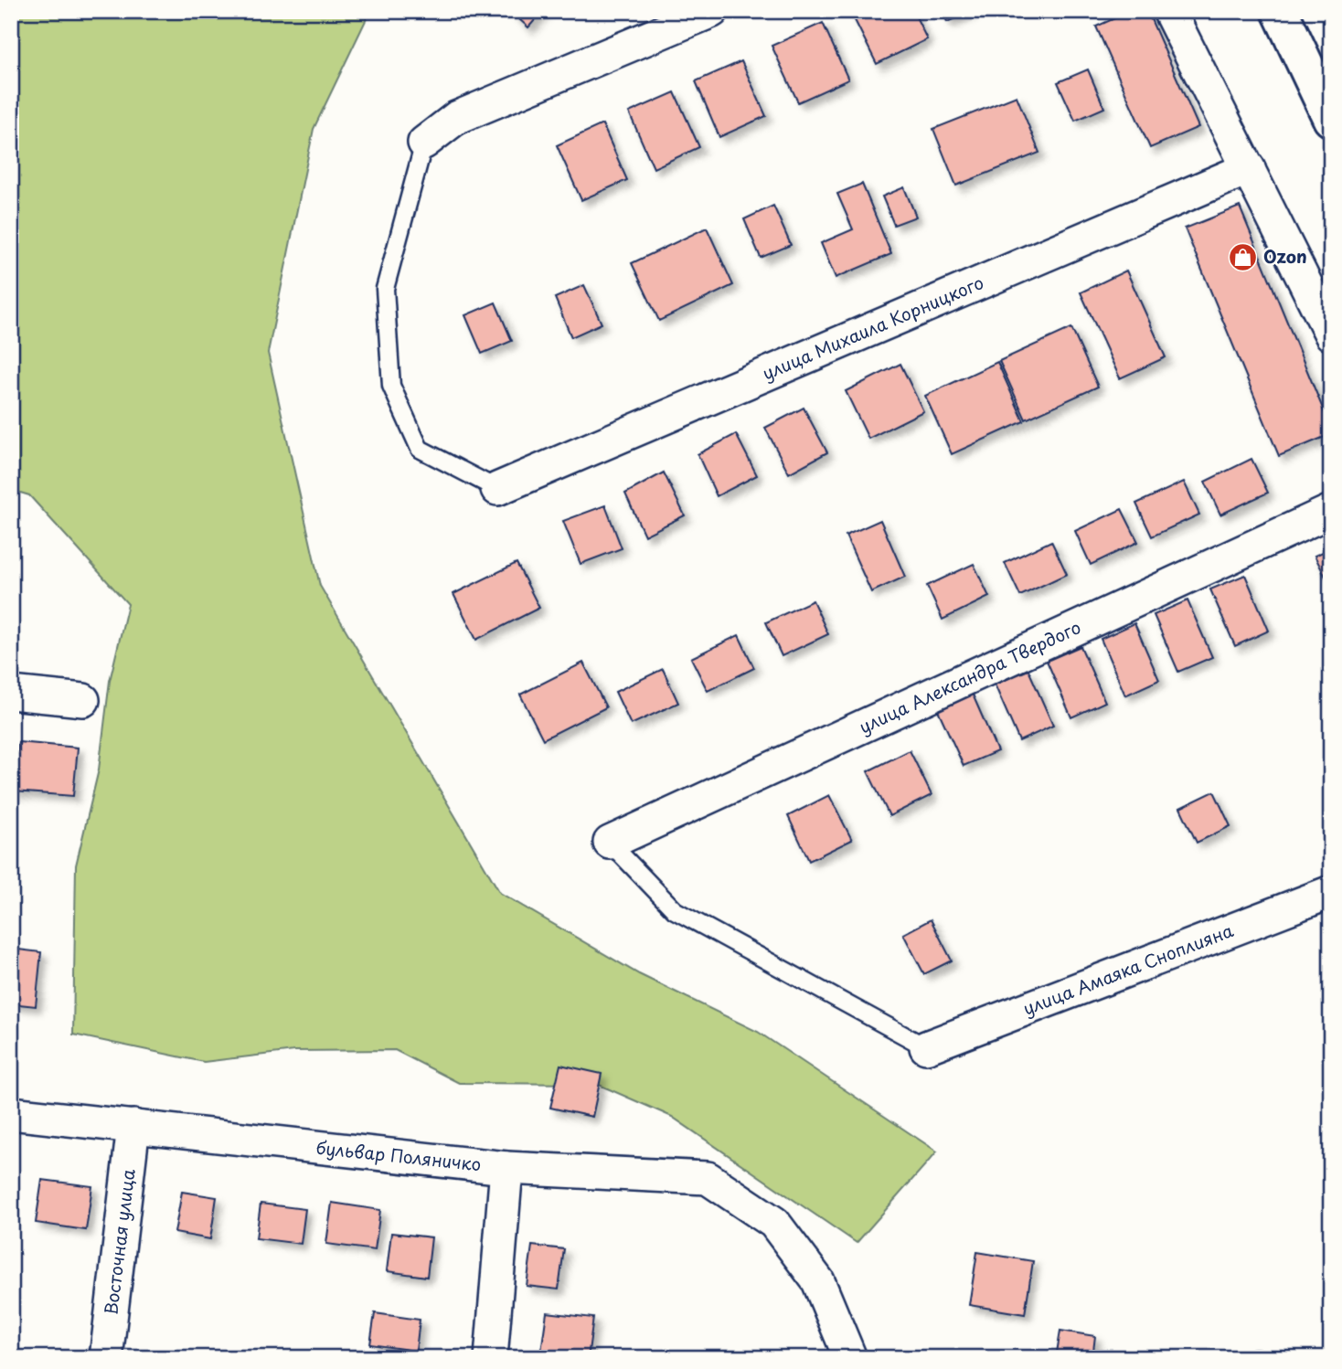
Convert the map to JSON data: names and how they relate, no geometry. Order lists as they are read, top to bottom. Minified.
{"streets":{"street":["улица Михаила Корницкого","улица Александра Твердого","улица Амаяка Сноплияна","бульвар Поляничко","Восточная улица"]},"crossings":[["бульвар Поляничко","Восточная улица"]],"places":{"shop":["Ozon"]}}
